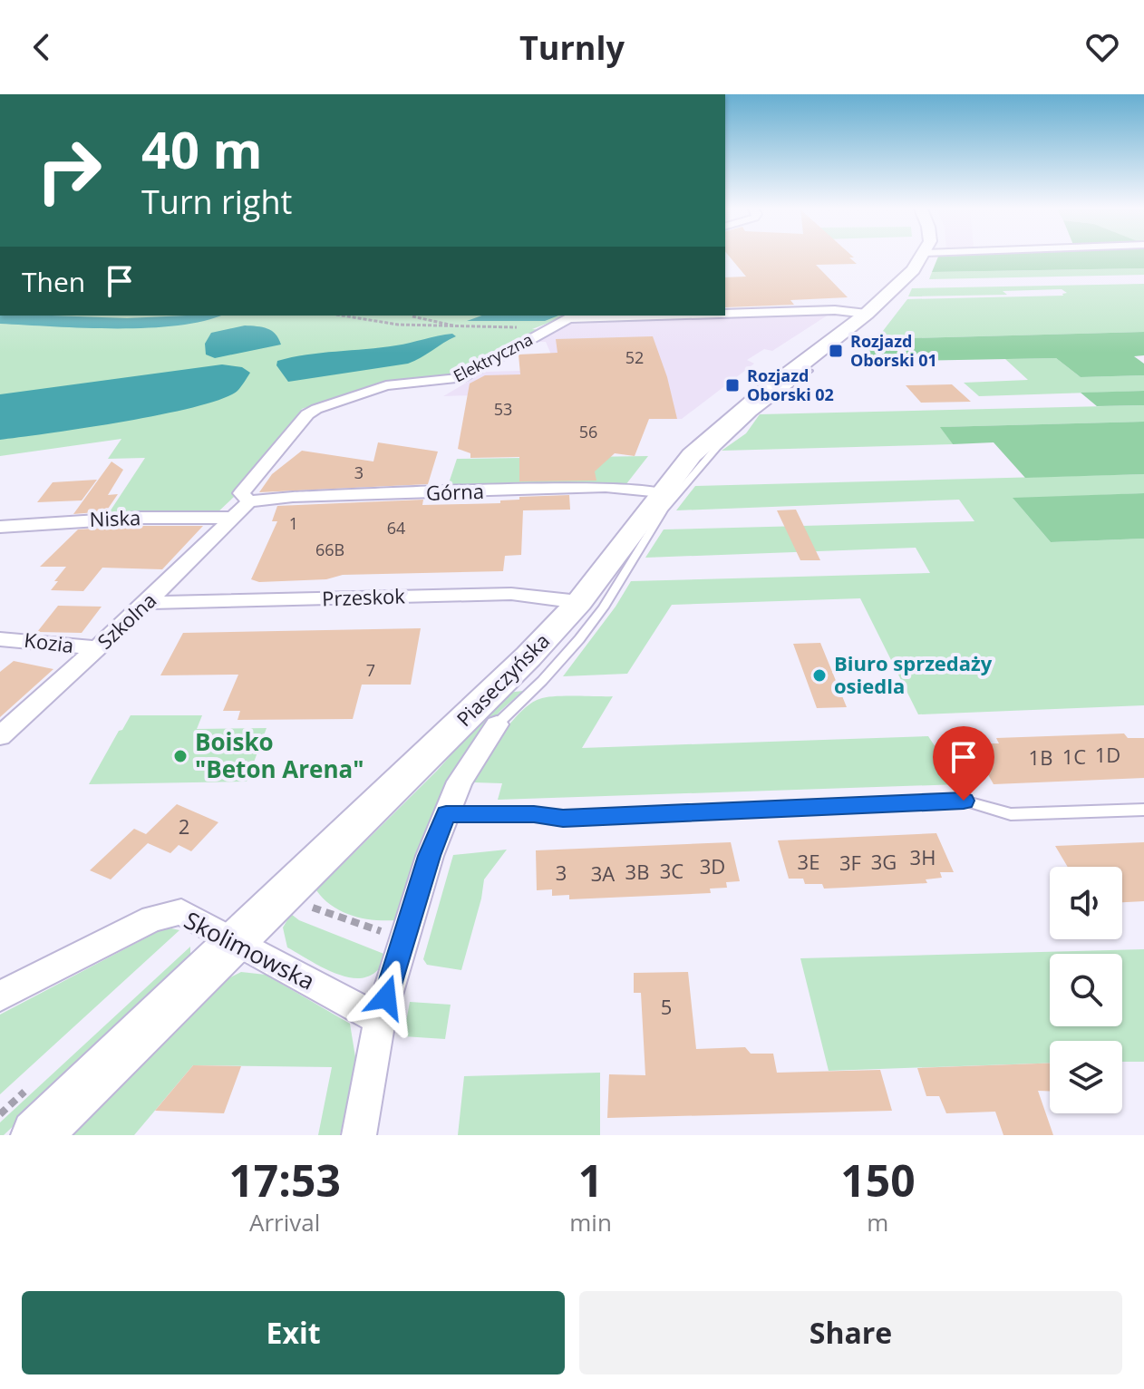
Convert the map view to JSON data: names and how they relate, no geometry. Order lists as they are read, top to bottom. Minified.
{"streets":{"main road":["Piaseczyńska"],"street":["Elektryczna","Górna","Niska","Przeskok","Szkolna","Kozia","Skolimowska"]},"crossings":[["Elektryczna","Górna"],["Elektryczna","Szkolna"],["Górna","Szkolna"],["Górna","Piaseczyńska"],["Niska","Szkolna"],["Przeskok","Szkolna"],["Przeskok","Piaseczyńska"],["Szkolna","Kozia"],["Piaseczyńska","Skolimowska"]],"places":{"transit":["Rozjazd Oborski 01","Rozjazd Oborski 02"],"other":["Biuro sprzedaży osiedla","Boisko \"Beton Arena\""]},"house_numbers":["52","53","56","3","1","64","66B","7","1D","1C","1B","2","3H","3E","3G","3F","3D","3C","3B","3","3A","5"],"page":{"header":"Turnly","turn":["40 m","Turn right"],"then":"Then","eta":["17:53","Arrival","1","min","150","m"],"buttons":["Exit","Share"]}}
